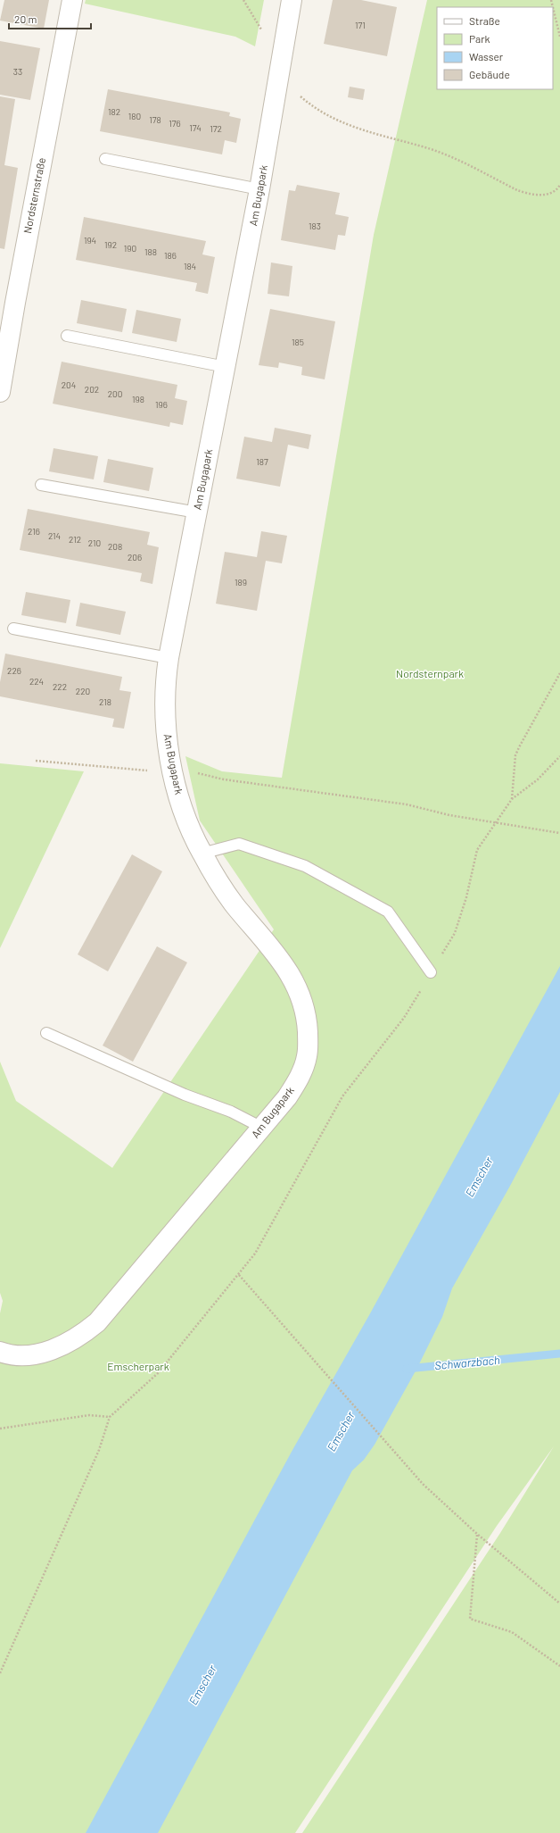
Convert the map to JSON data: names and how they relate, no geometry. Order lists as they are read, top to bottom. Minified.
{"streets":{"street":["Nordsternstraße","Am Bugapark"]},"water":["Emscher","Schwarzbach"],"parks":["Nordsternpark","Emscherpark"],"house_numbers":["171","33","182","180","178","176","174","172","183","194","192","190","188","186","184","185","204","202","200","198","196","187","216","214","212","210","208","206","189","226","224","222","220","218"],"legend":["Straße","Park","Wasser","Gebäude"],"scale_bar":"20 m"}
